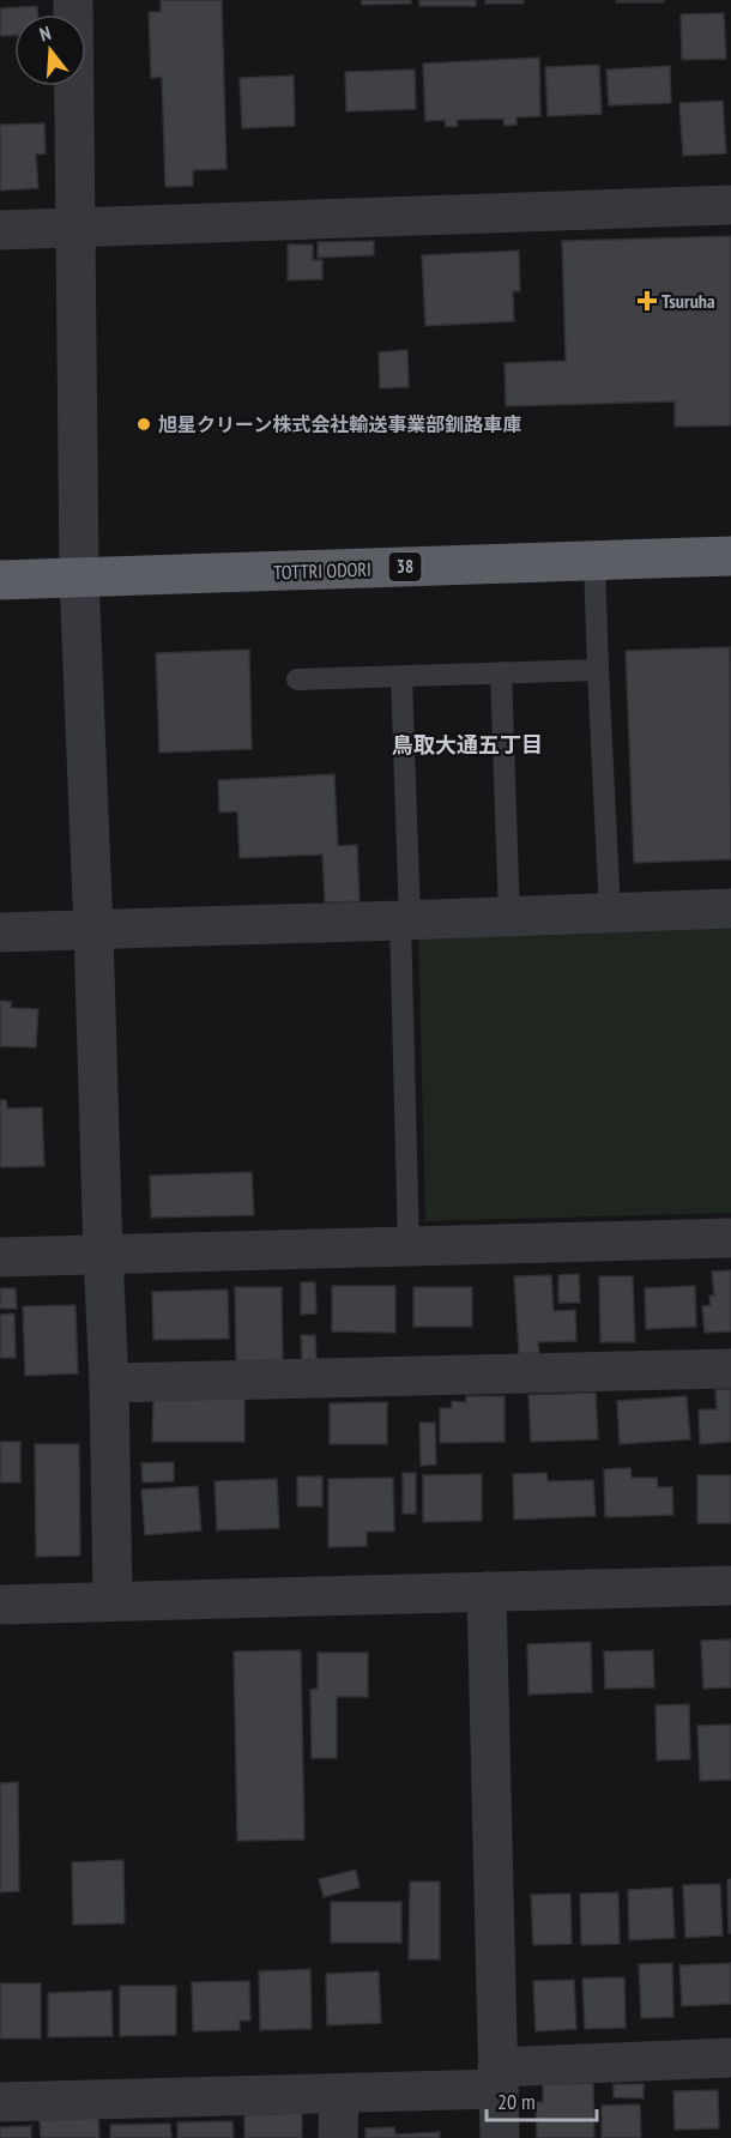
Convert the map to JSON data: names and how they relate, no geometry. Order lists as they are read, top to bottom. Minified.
{"streets":{"highway":["38","TOTTRI ODORI"]},"districts":["鳥取大通五丁目"],"places":{"health":["Tsuruha"],"other":["旭星クリーン株式会社輸送事業部釧路車庫"]},"scale_bar":"20 m","north":"top"}
